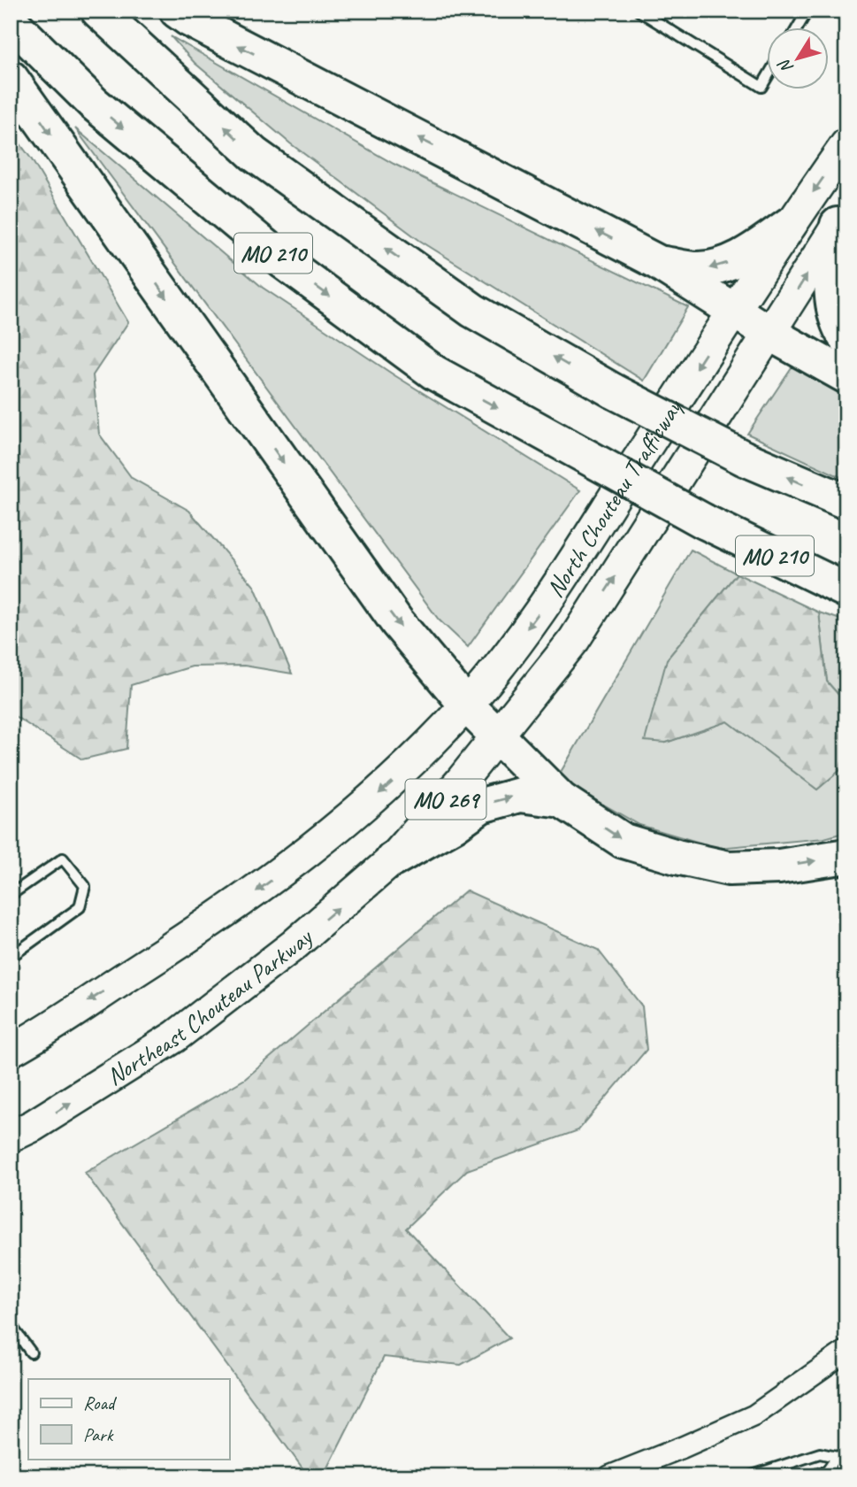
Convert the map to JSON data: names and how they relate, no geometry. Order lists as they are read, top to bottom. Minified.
{"streets":{"highway":["MO 210"],"main road":["North Chouteau Trafficway","MO 269","Northeast Chouteau Parkway"]},"crossings":[["North Chouteau Trafficway","Northeast Chouteau Parkway"]],"one_way":["Northeast Chouteau Parkway"],"legend":["Road","Park"],"north":"bottom left"}
